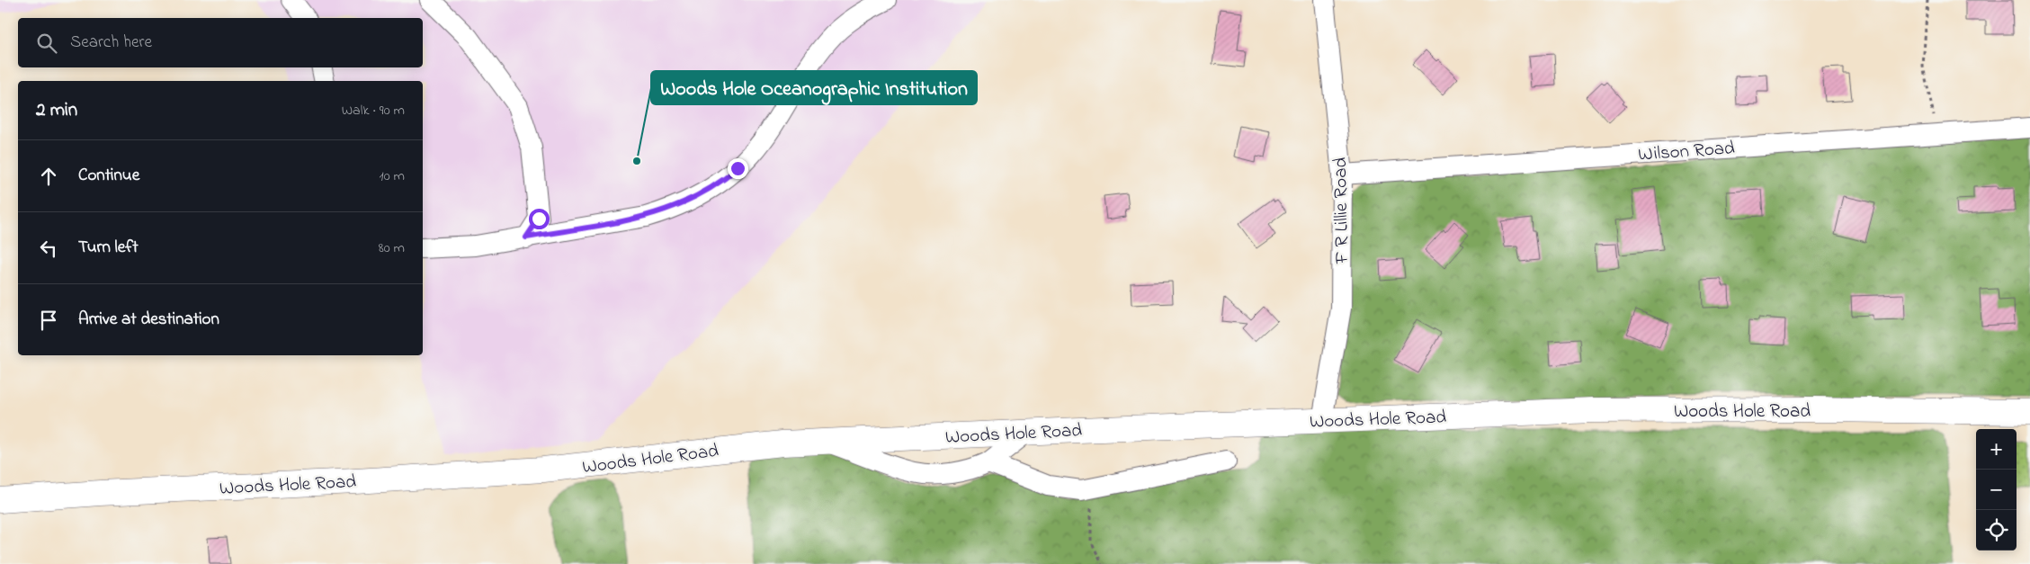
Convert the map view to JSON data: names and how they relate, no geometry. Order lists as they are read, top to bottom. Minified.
{"streets":{"highway":["Woods Hole Road"],"street":["Wilson Road","F R Lillie Road"]},"crossings":[["Wilson Road","F R Lillie Road"],["F R Lillie Road","Woods Hole Road"]],"places":["Woods Hole Oceanographic Institution"],"page":{"search":"Search here","heading":["2 min","Walk · 90 m"],"list":[["Continue","10 m"],["Turn left","80 m"],"Arrive at destination"],"map_buttons":["+","−"]}}
